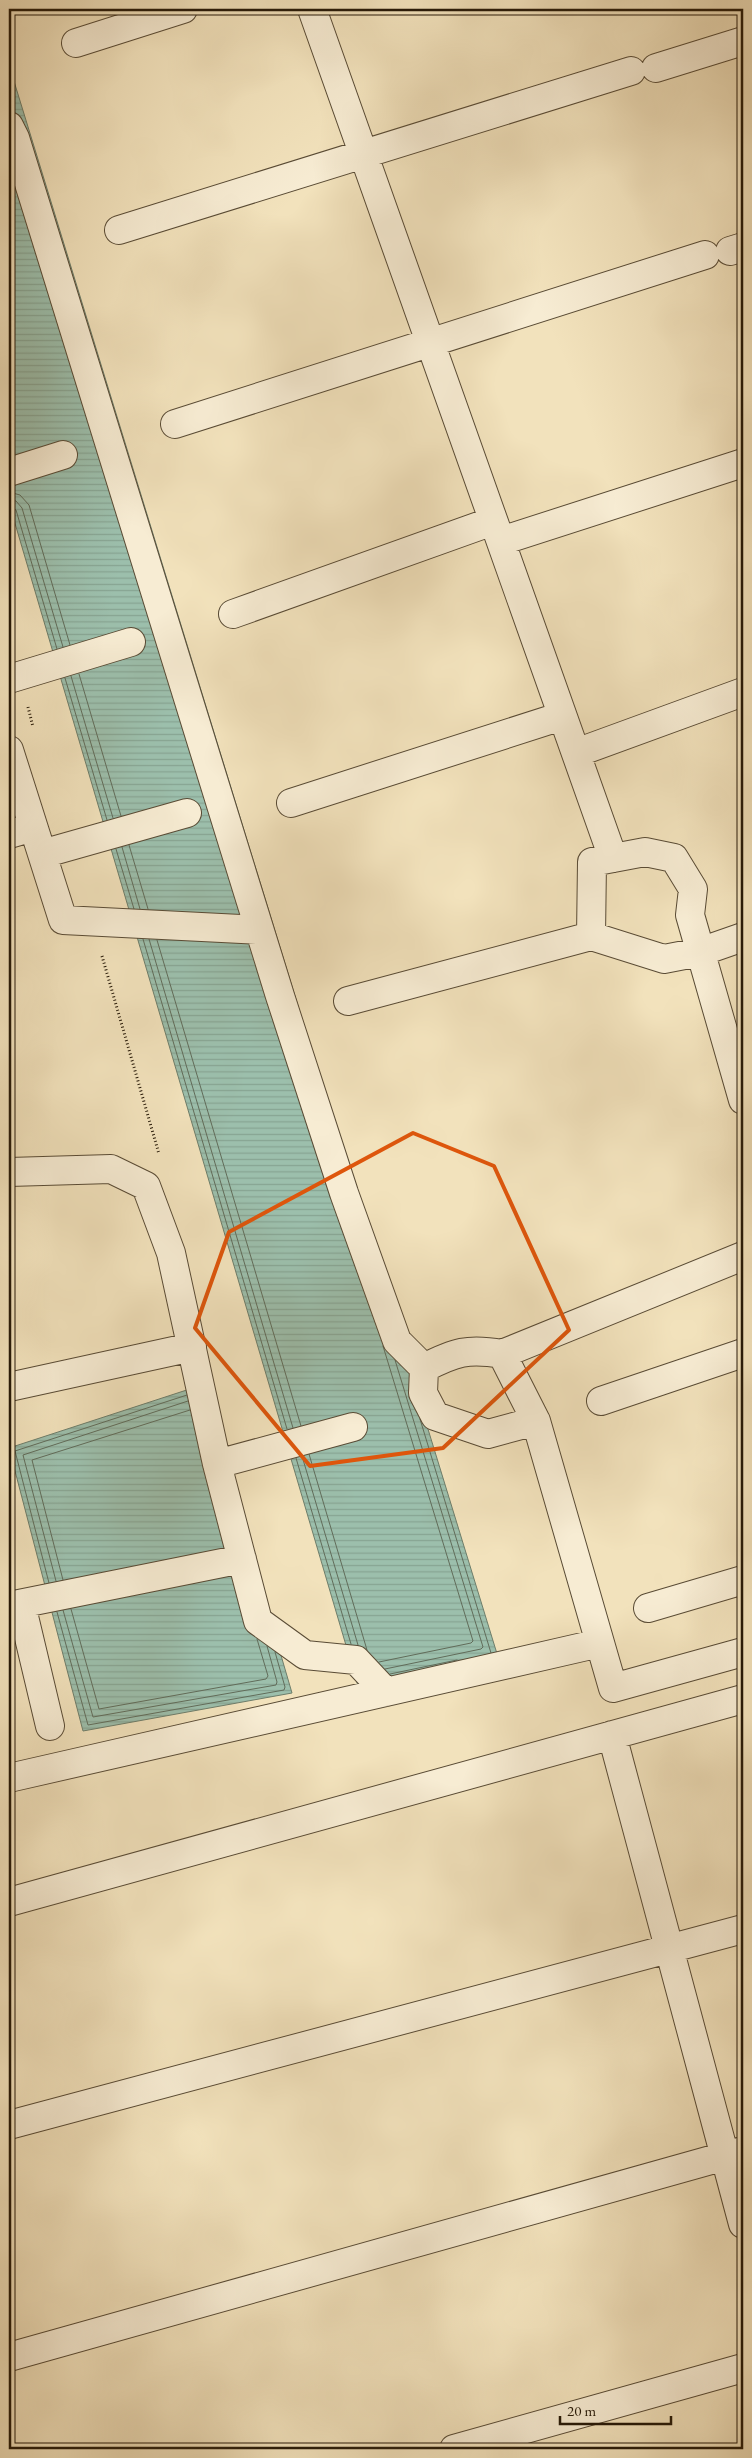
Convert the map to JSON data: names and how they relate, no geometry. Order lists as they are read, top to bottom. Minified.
{"scale_bar":"20 m"}
